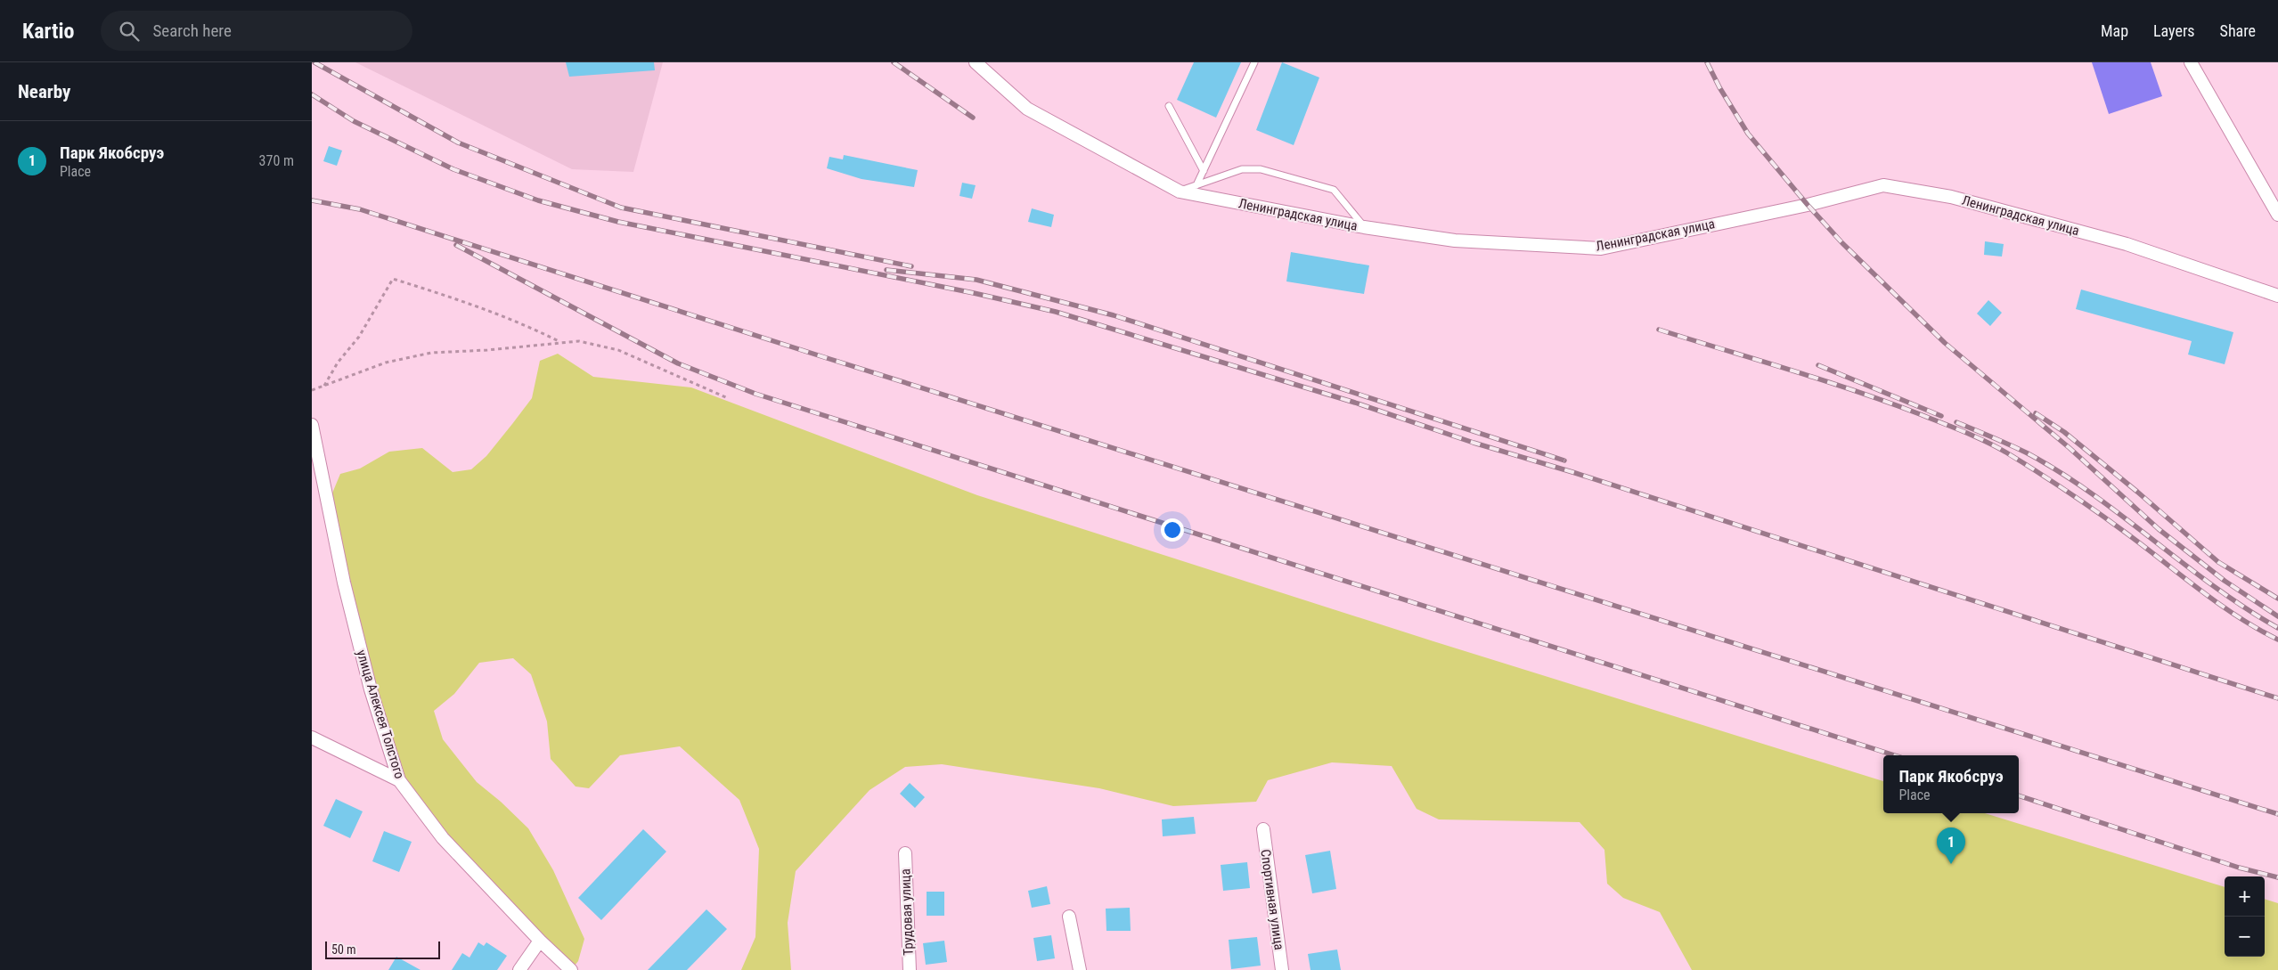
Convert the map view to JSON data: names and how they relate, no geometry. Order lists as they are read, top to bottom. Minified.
{"streets":{"street":["Ленинградская улица","улица Алексея Толстого","Спортивная улица","Трудовая улица"]},"scale_bar":"50 m","page":{"header":"Kartio","search":"Search here","nav":["Map","Layers","Share"],"heading":"Nearby","list":[{"mark":"1","name":"Парк Якобсруэ","note":"Place","value":"370 m"}],"popup":["Парк Якобсруэ","Place"],"pins":"1","map_buttons":["+","−"],"scale":"50 m"}}
